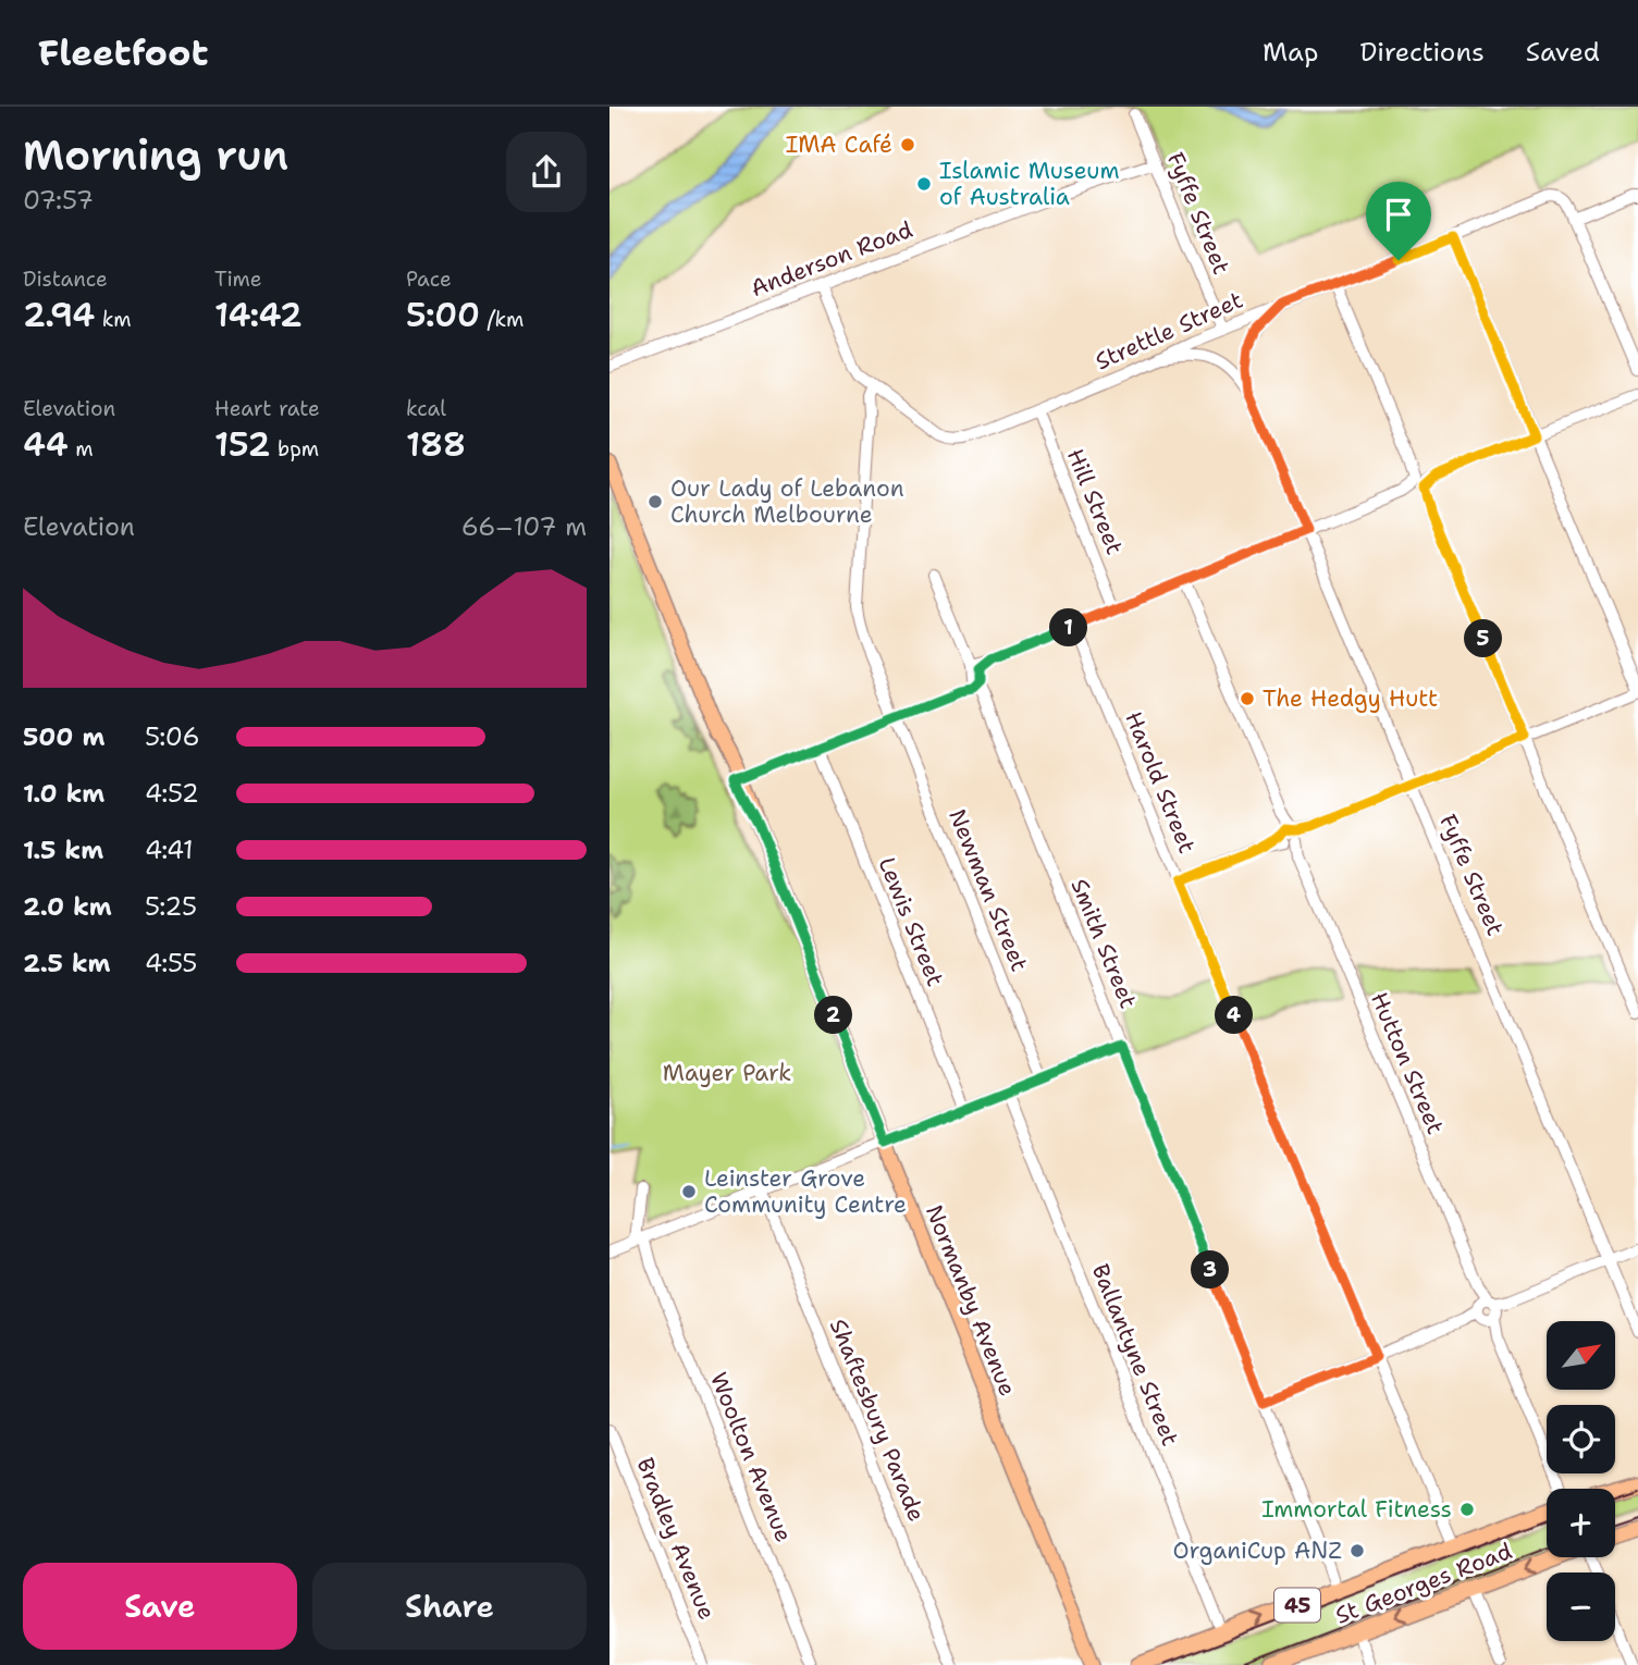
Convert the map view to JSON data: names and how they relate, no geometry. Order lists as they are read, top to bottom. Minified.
{"streets":{"highway":["St Georges Road","45"],"main road":["Normanby Avenue"],"street":["Fyffe Street","Anderson Road","Strettle Street","Hill Street","Harold Street","Newman Street","Lewis Street","Smith Street","Hutton Street","Ballantyne Street","Shaftesbury Parade","Woolton Avenue","Bradley Avenue"]},"crossings":[["Fyffe Street","Anderson Road"],["Fyffe Street","Strettle Street"],["Strettle Street","Hill Street"],["Harold Street","St Georges Road"],["Smith Street","St Georges Road"],["Ballantyne Street","St Georges Road"]],"parks":["Mayer Park"],"places":["IMA Café","Islamic Museum of Australia","Our Lady of Lebanon Church Melbourne","The Hedgy Hutt","Leinster Grove Community Centre","Immortal Fitness","OrganiCup ANZ"],"north":"top right","page":{"header":"Fleetfoot","nav":["Map","Directions","Saved"],"heading":["Morning run","07:57"],"stats":[["Distance","2.94 km"],["Time","14:42"],["Pace","5:00 /km"],["Elevation","44 m"],["Heart rate","152 bpm"],["kcal","188"]],"chart":["Elevation","66–107 m"],"pins":["1","5","2","4","3"],"list":[{"name":"500 m","note":"5:06"},{"name":"1.0 km","note":"4:52"},{"name":"1.5 km","note":"4:41"},{"name":"2.0 km","note":"5:25"},{"name":"2.5 km","note":"4:55"}],"map_buttons":["+","−"],"buttons":["Save","Share"]}}
